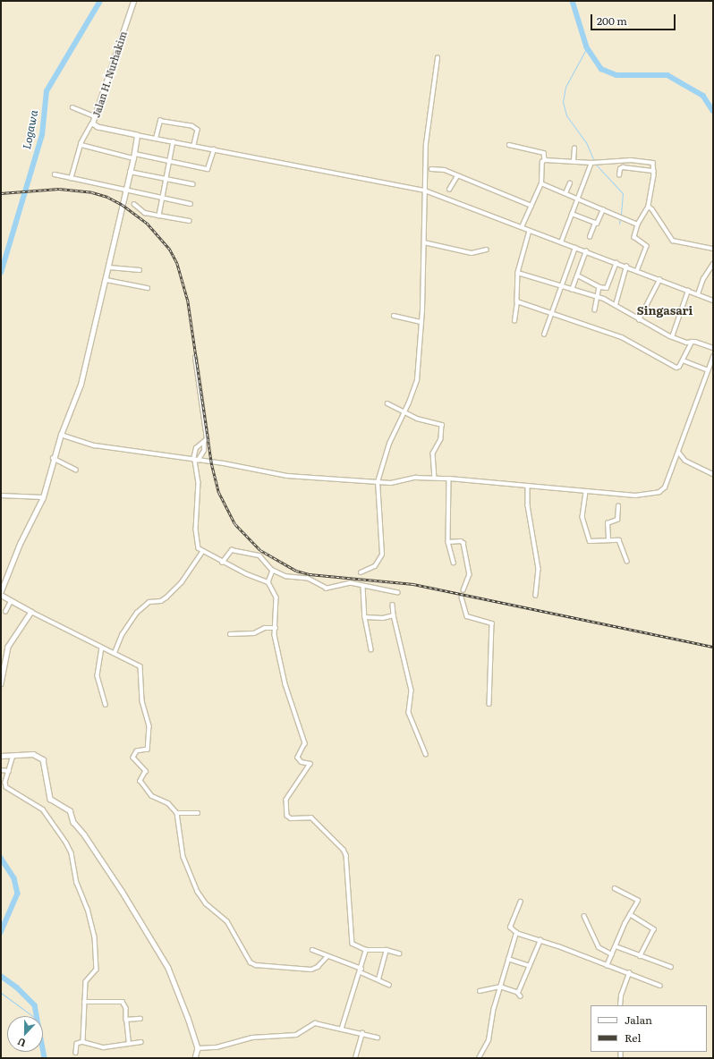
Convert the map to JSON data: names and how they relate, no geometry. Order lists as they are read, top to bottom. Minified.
{"streets":{"main road":["Jalan H. Nurhakim"]},"districts":["Singasari"],"water":["Logawa"],"legend":["Jalan","Rel"],"scale_bar":"200 m","north":"bottom"}
